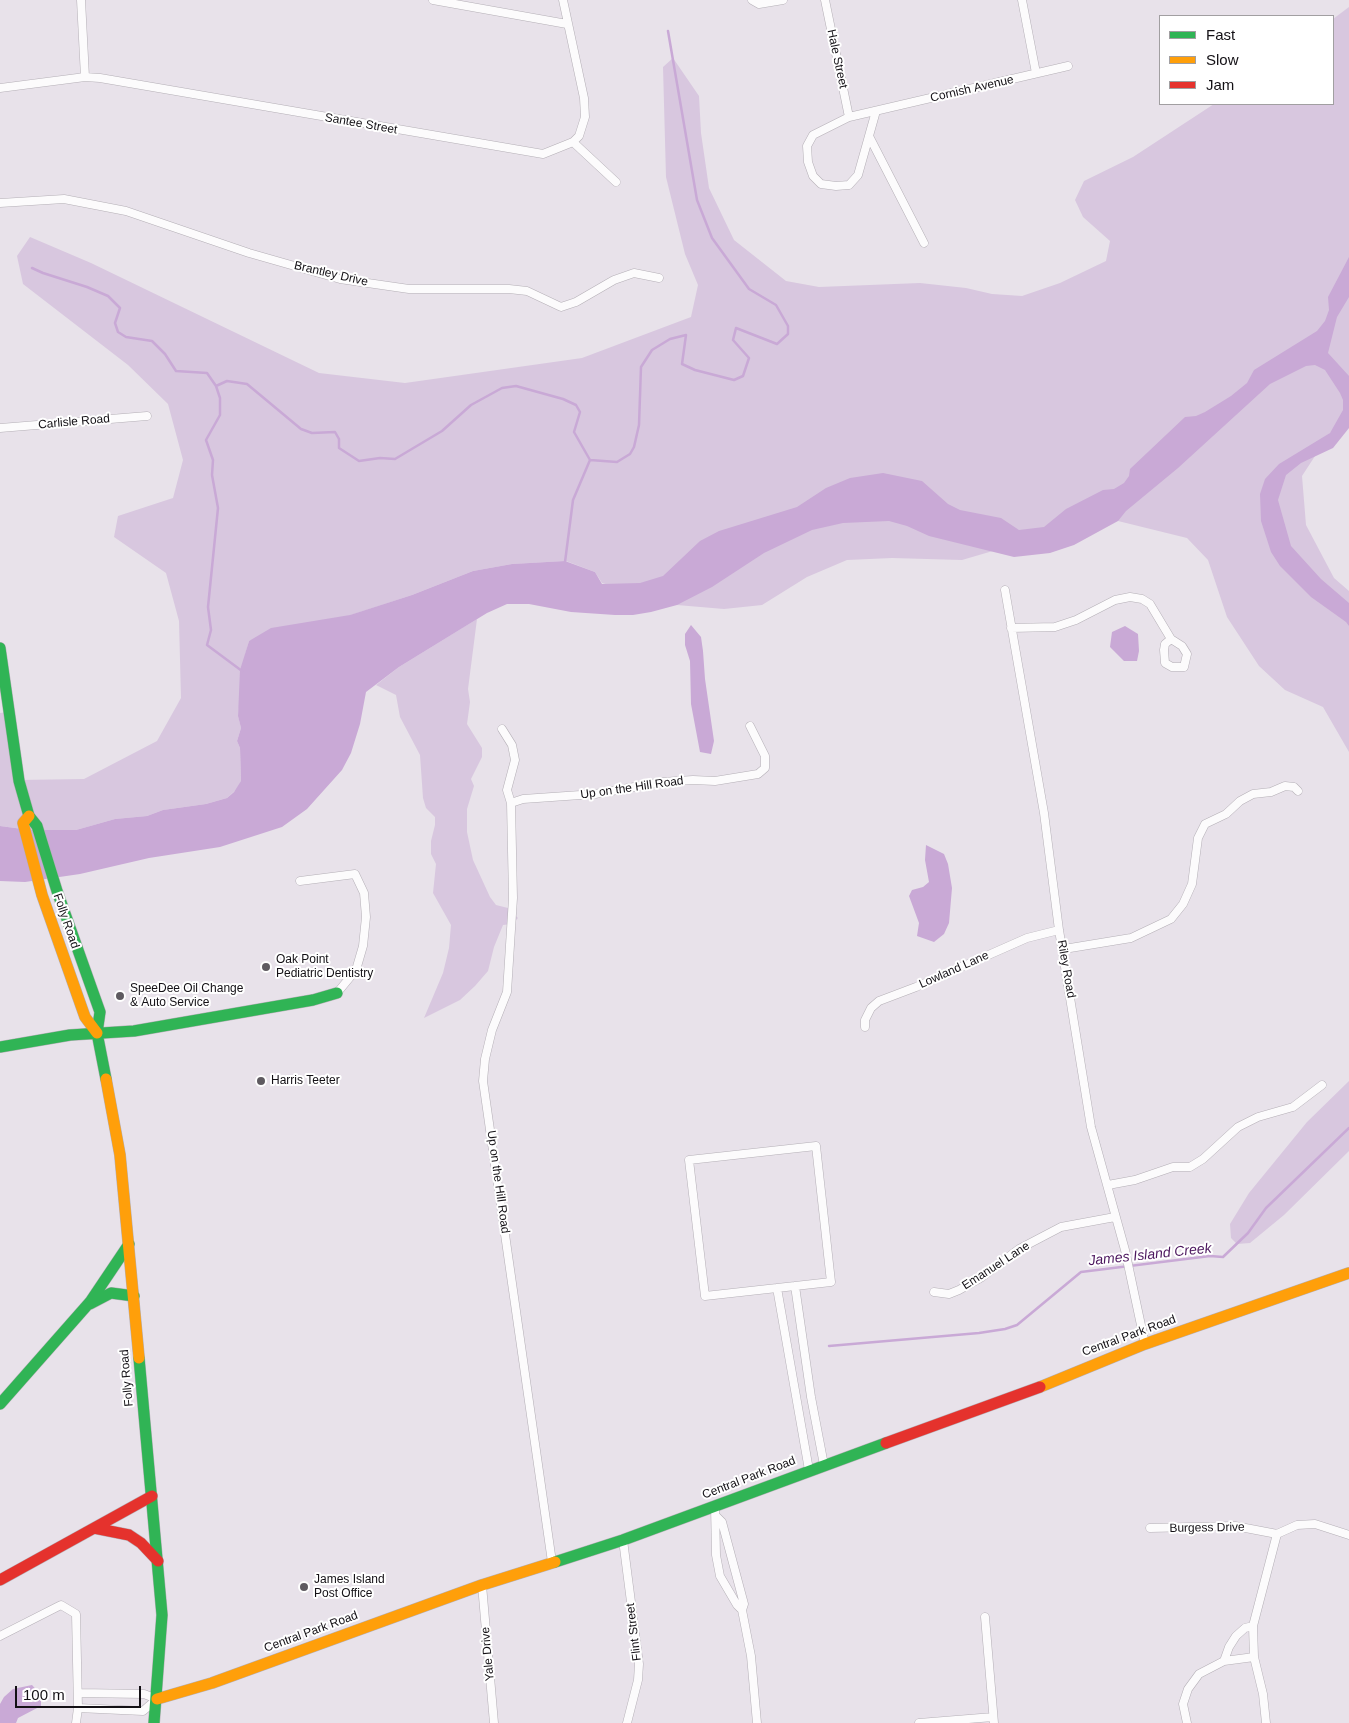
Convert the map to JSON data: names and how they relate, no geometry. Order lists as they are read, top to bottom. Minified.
{"streets":{"main road":["Folly Road","Central Park Road"],"street":["Hale Street","Cornish Avenue","Santee Street","Brantley Drive","Carlisle Road","Up on the Hill Road","Riley Road","Lowland Lane","Emanuel Lane","Burgess Drive","Flint Street","Yale Drive"]},"crossings":[["Hale Street","Cornish Avenue"],["Up on the Hill Road","Central Park Road"],["Folly Road","Central Park Road"],["Riley Road","Lowland Lane"],["Riley Road","Emanuel Lane"],["Riley Road","Central Park Road"],["Central Park Road","Flint Street"],["Central Park Road","Yale Drive"]],"water":["James Island Creek"],"places":["Oak Point Pediatric Dentistry","SpeeDee Oil Change & Auto Service","Harris Teeter","James Island Post Office"],"legend":["Fast","Slow","Jam"],"scale_bar":"100 m"}
